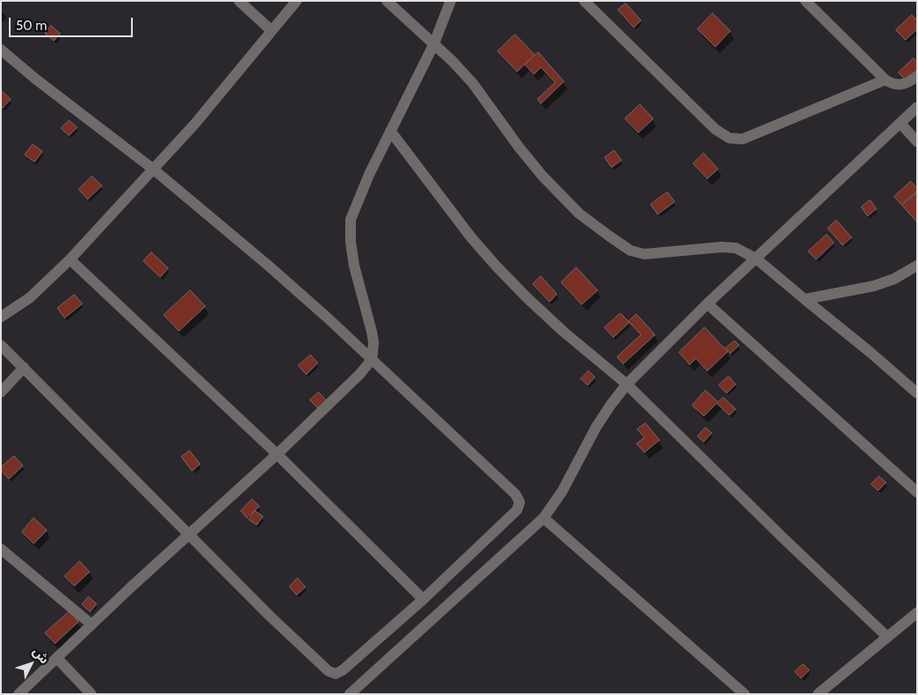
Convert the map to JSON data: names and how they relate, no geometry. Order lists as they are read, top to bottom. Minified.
{"scale_bar":"50 m","north":"top right"}
